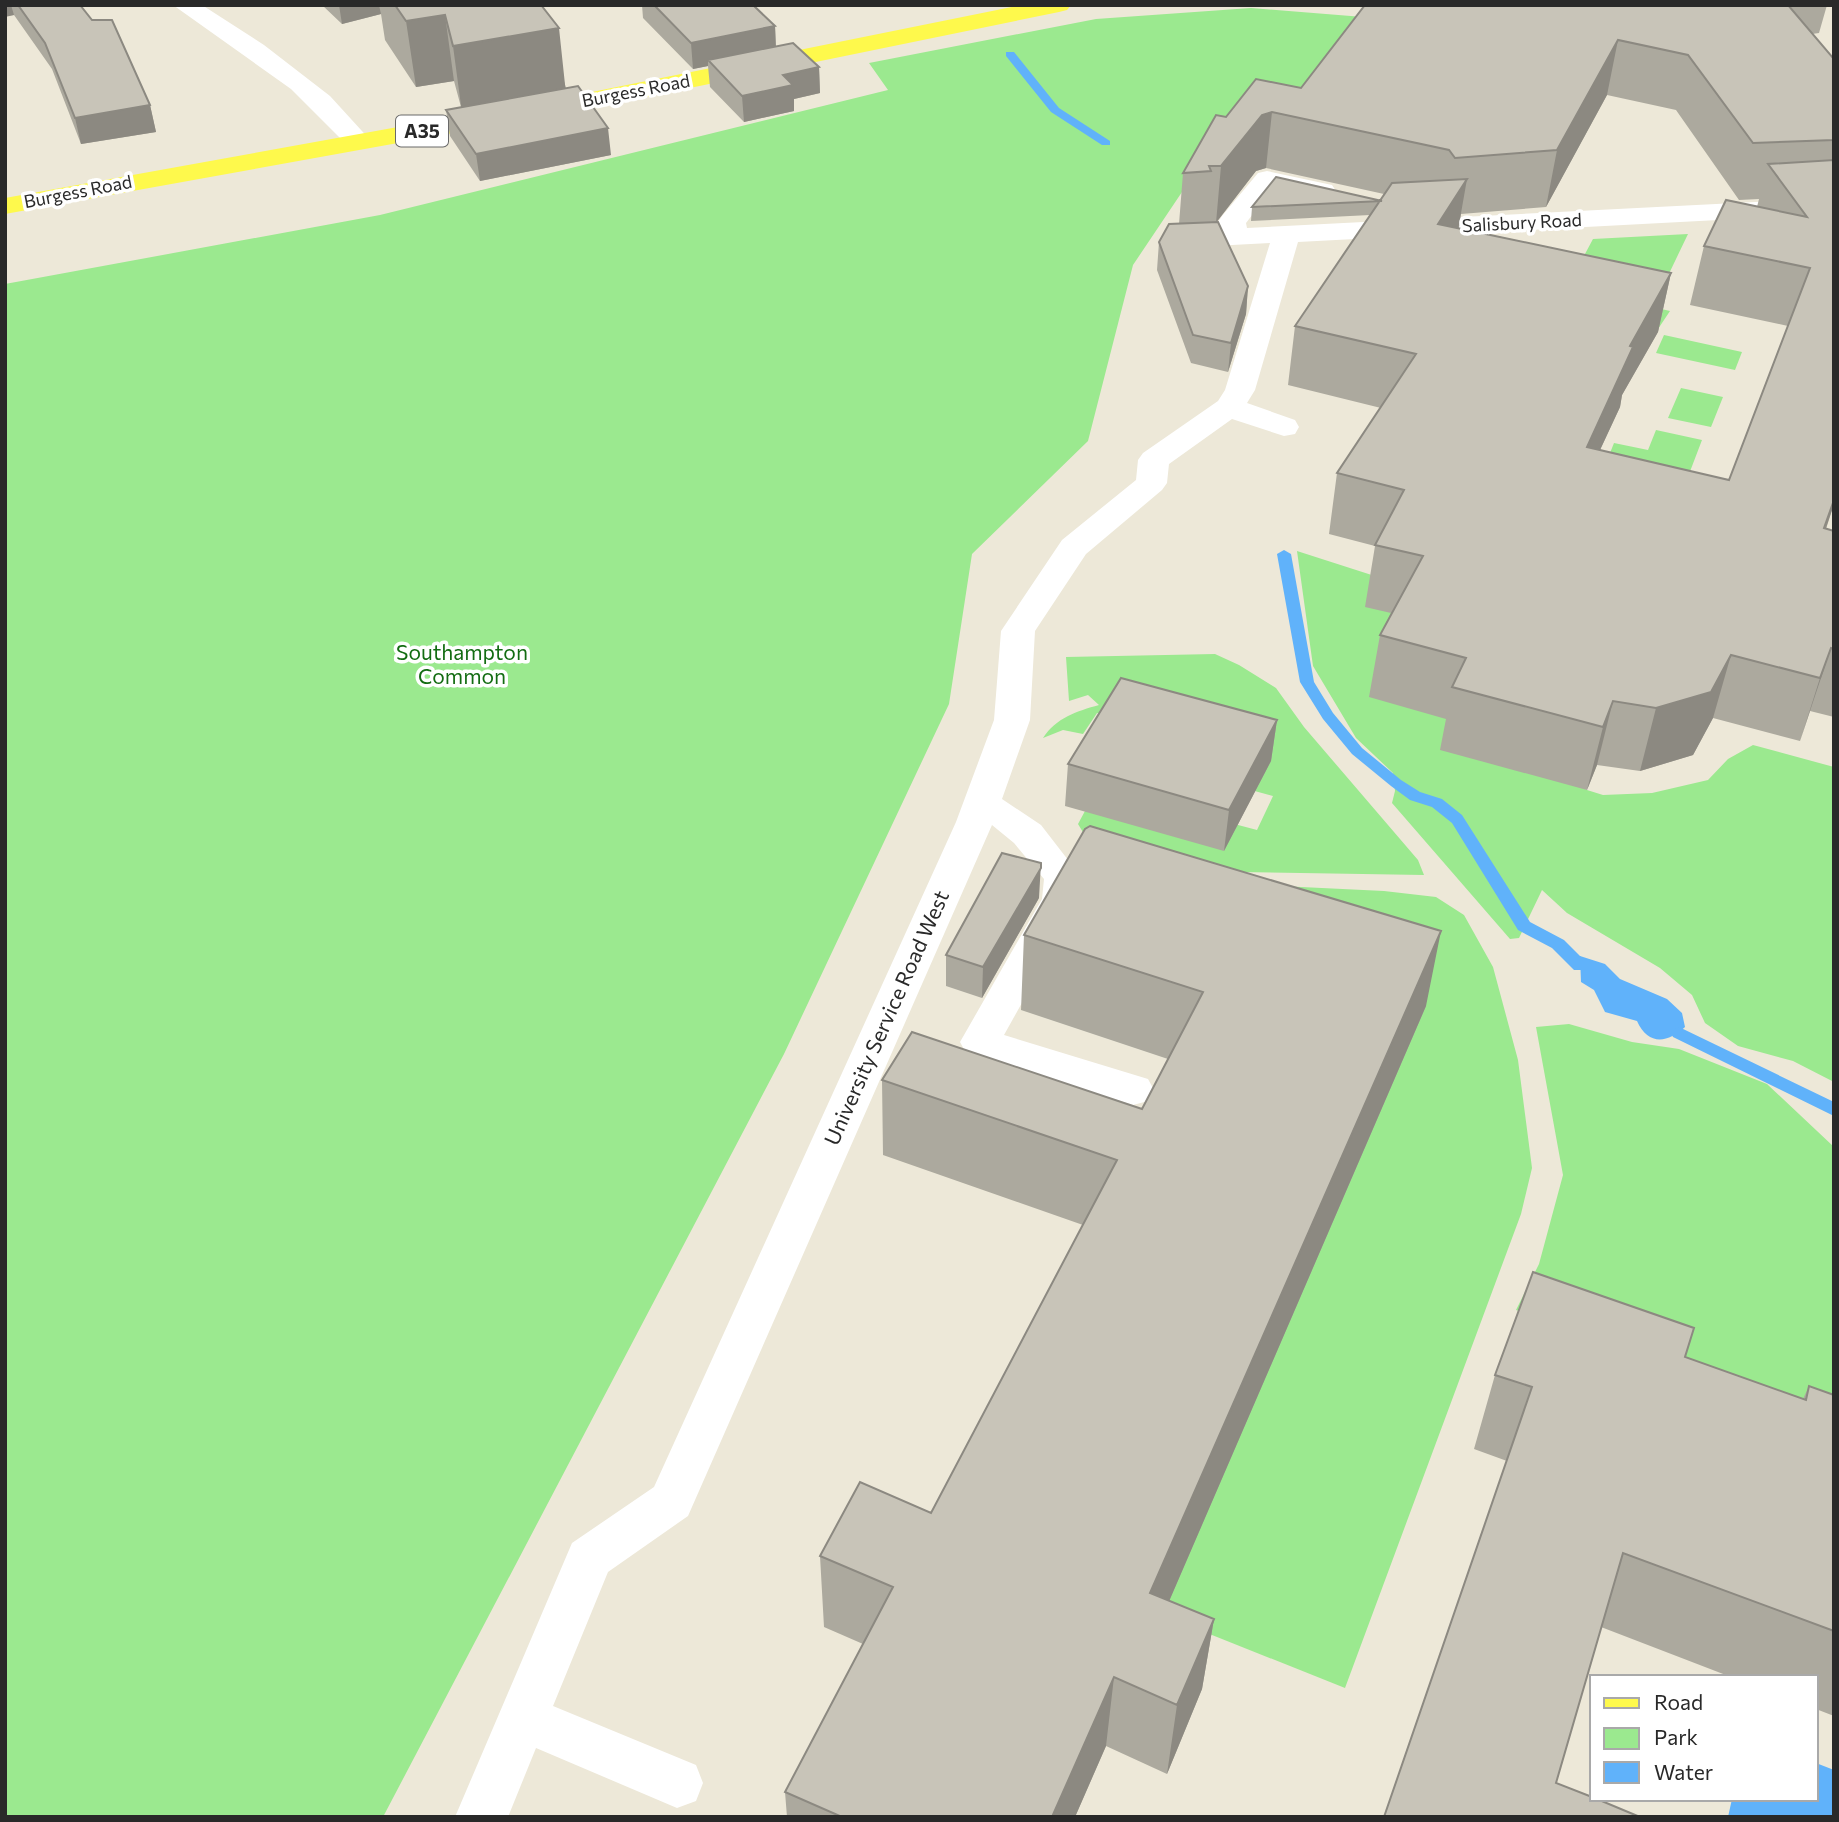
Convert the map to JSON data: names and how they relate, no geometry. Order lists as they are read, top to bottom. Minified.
{"streets":{"main road":["Burgess Road","A35"],"street":["Salisbury Road","University Service Road West"]},"crossings":[["Salisbury Road","University Service Road West"]],"parks":["Southampton Common"],"legend":["Road","Park","Water"]}
